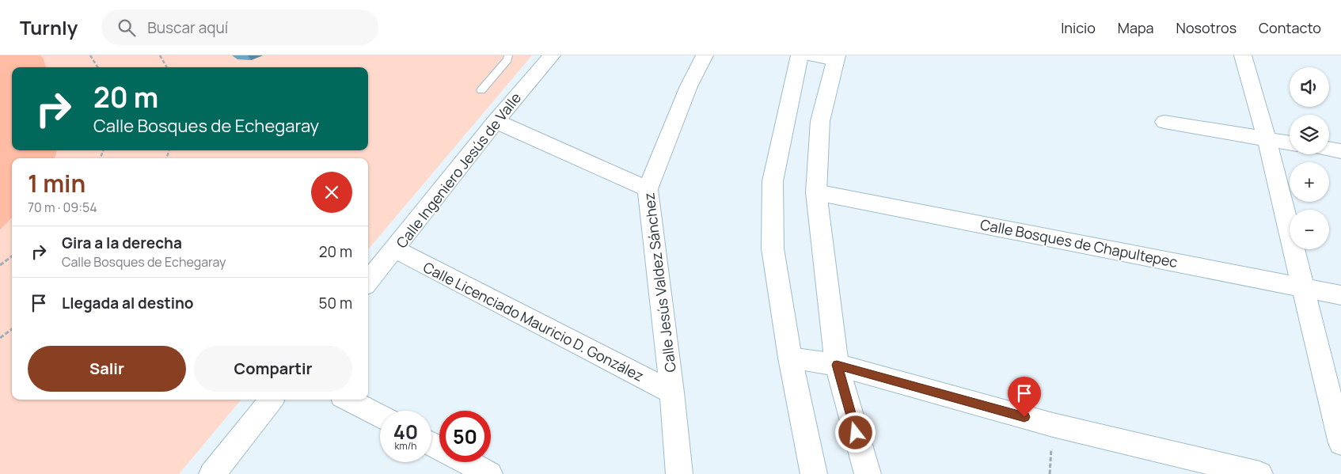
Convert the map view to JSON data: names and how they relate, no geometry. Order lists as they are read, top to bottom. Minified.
{"streets":{"street":["Calle Ingeniero Jesús de Valle","Calle Bosques de Chapultepec","Calle Jesús Valdez Sánchez","Calle Licenciado Mauricio D. González"]},"crossings":[["Calle Ingeniero Jesús de Valle","Calle Licenciado Mauricio D. González"],["Calle Jesús Valdez Sánchez","Calle Licenciado Mauricio D. González"]],"page":{"header":"Turnly","search":"Buscar aquí","nav":["Inicio","Mapa","Nosotros","Contacto"],"map_buttons":["+","−"],"turn":["20 m","Calle Bosques de Echegaray"],"heading":["1 min","70 m · 09:54"],"list":[{"name":"Gira a la derecha","note":"Calle Bosques de Echegaray","value":"20 m"},{"name":"Llegada al destino","value":"50 m"}],"buttons":["Salir","Compartir"],"speed":"40 km/h","limit":"50"}}
